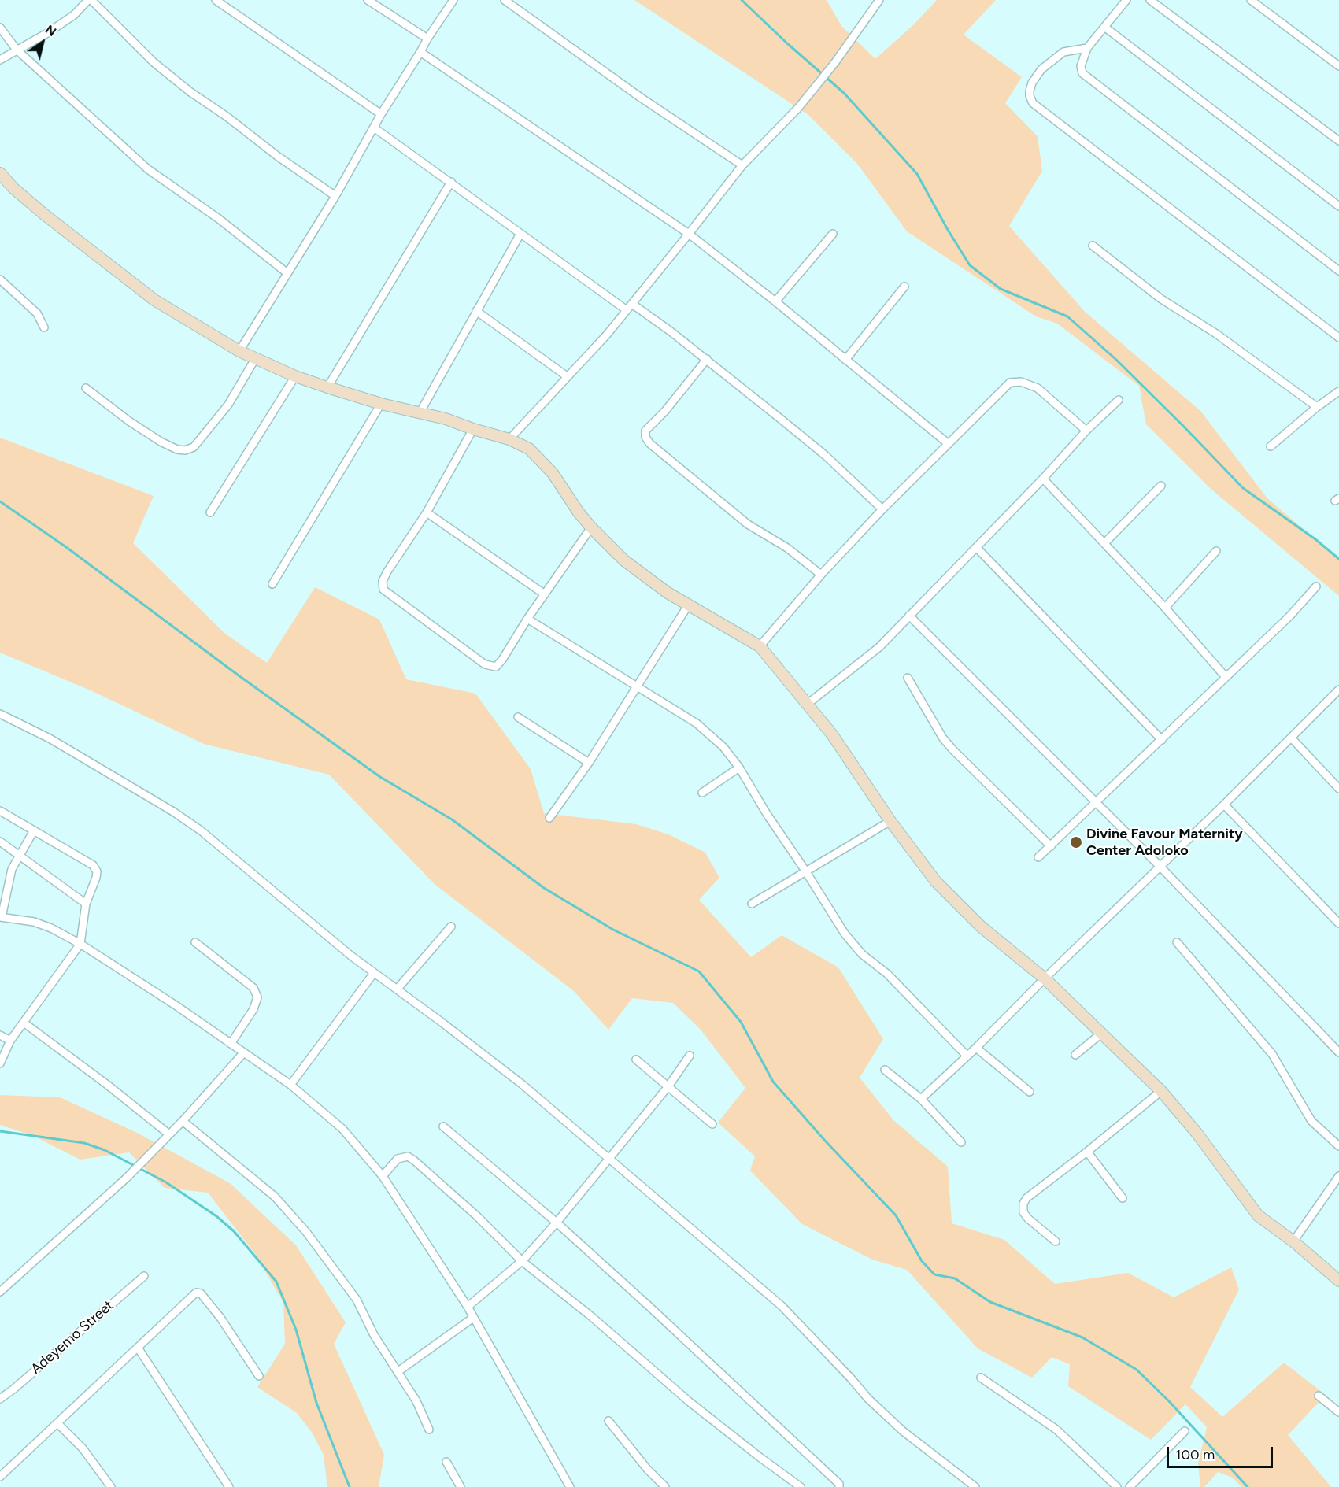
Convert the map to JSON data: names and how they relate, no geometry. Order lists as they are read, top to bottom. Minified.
{"streets":{"street":["Adeyemo Street"]},"places":["Divine Favour Maternity Center Adoloko"],"scale_bar":"100 m","north":"top right"}
